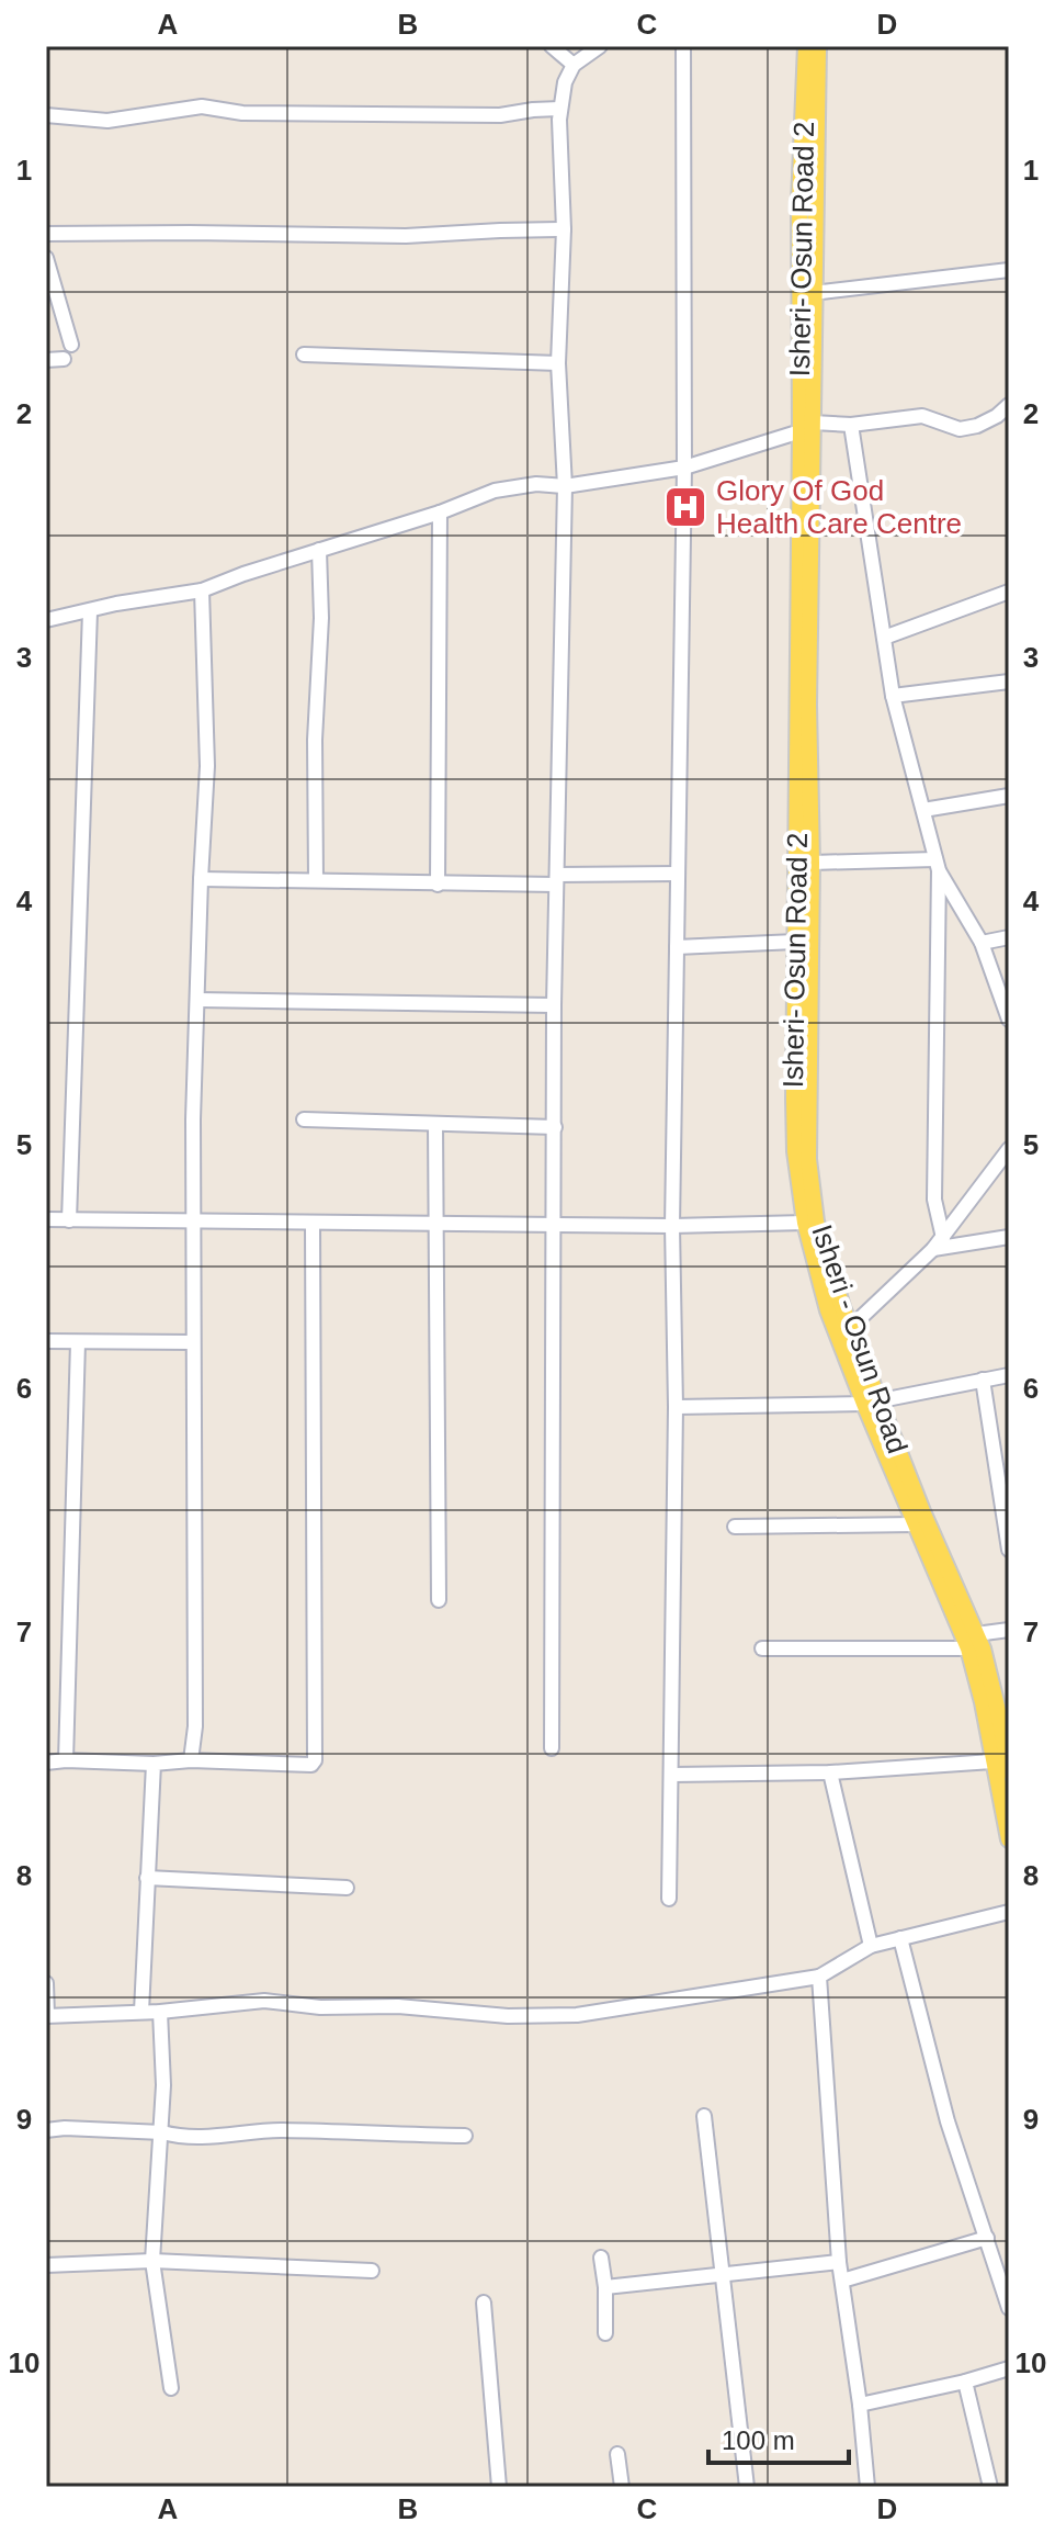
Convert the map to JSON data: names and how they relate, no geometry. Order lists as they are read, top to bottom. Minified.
{"streets":{"main road":["Isheri- Osun Road 2","Isheri - Osun Road"]},"crossings":[["Isheri- Osun Road 2","Isheri - Osun Road"]],"places":{"hospital":["Glory Of God Health Care Centre"]},"scale_bar":"100 m","grid":{"columns":["A","B","C","D"],"rows":["1","2","3","4","5","6","7","8","9","10"]}}
